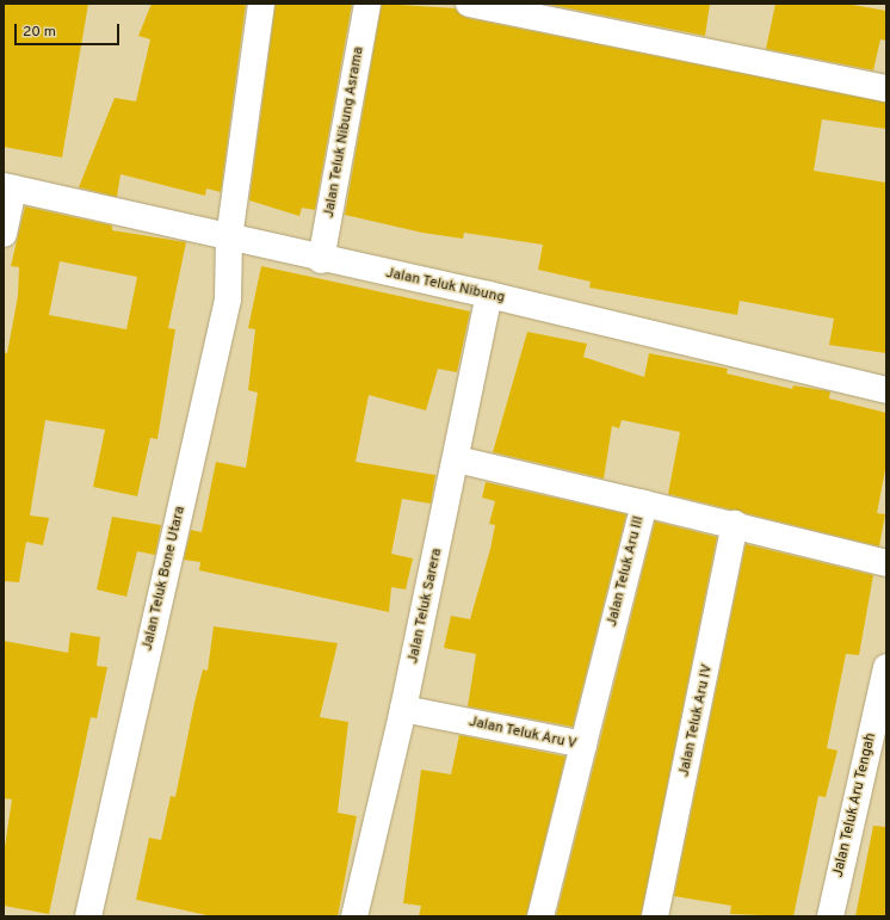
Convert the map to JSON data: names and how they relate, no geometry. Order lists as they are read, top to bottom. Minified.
{"streets":{"street":["Jalan Teluk Nibung Asrama","Jalan Teluk Nibung","Jalan Teluk Aru III","Jalan Teluk Bone Utara","Jalan Teluk Sarera","Jalan Teluk Aru IV","Jalan Teluk Aru V","Jalan Teluk Aru Tengah"]},"crossings":[["Jalan Teluk Nibung Asrama","Jalan Teluk Nibung"],["Jalan Teluk Nibung","Jalan Teluk Bone Utara"],["Jalan Teluk Nibung","Jalan Teluk Sarera"],["Jalan Teluk Aru III","Jalan Teluk Sarera"],["Jalan Teluk Aru III","Jalan Teluk Aru V"],["Jalan Teluk Sarera","Jalan Teluk Aru V"]],"scale_bar":"20 m"}
